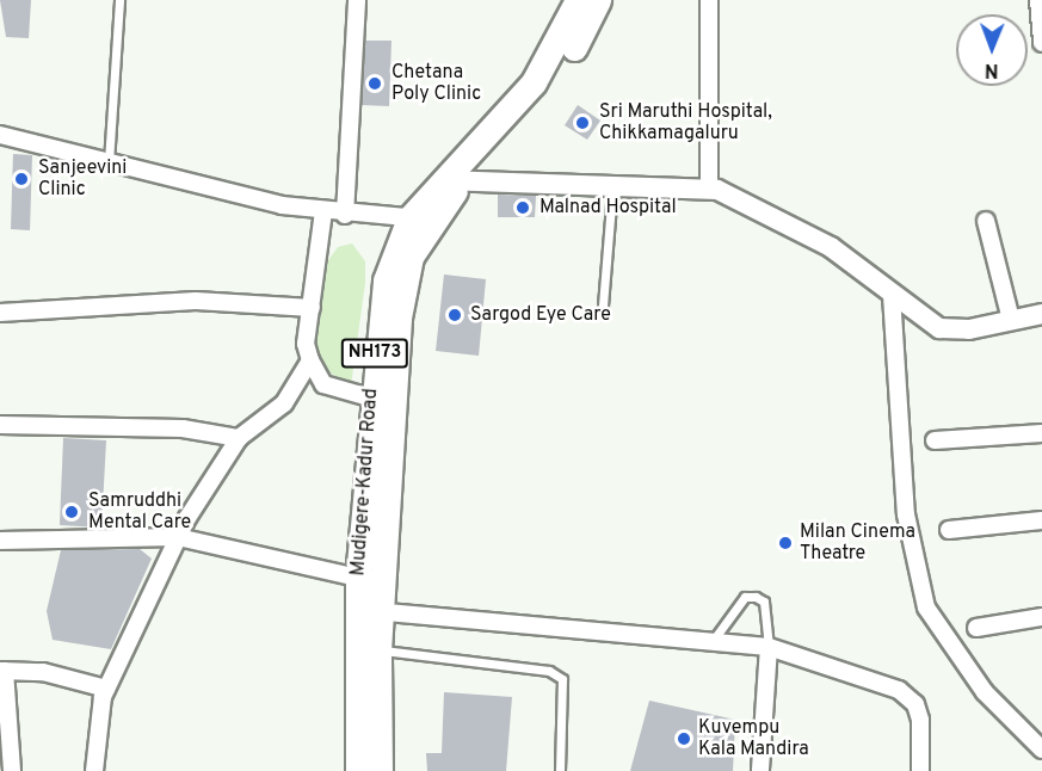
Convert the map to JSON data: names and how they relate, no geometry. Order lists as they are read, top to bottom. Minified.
{"streets":{"highway":["NH173","Mudigere-Kadur Road"]},"places":["Chetana Poly Clinic","Sri Maruthi Hospital, Chikkamagaluru","Sanjeevini Clinic","Malnad Hospital","Sargod Eye Care","Samruddhi Mental Care","Milan Cinema Theatre","Kuvempu Kala Mandira"],"north":"bottom"}
